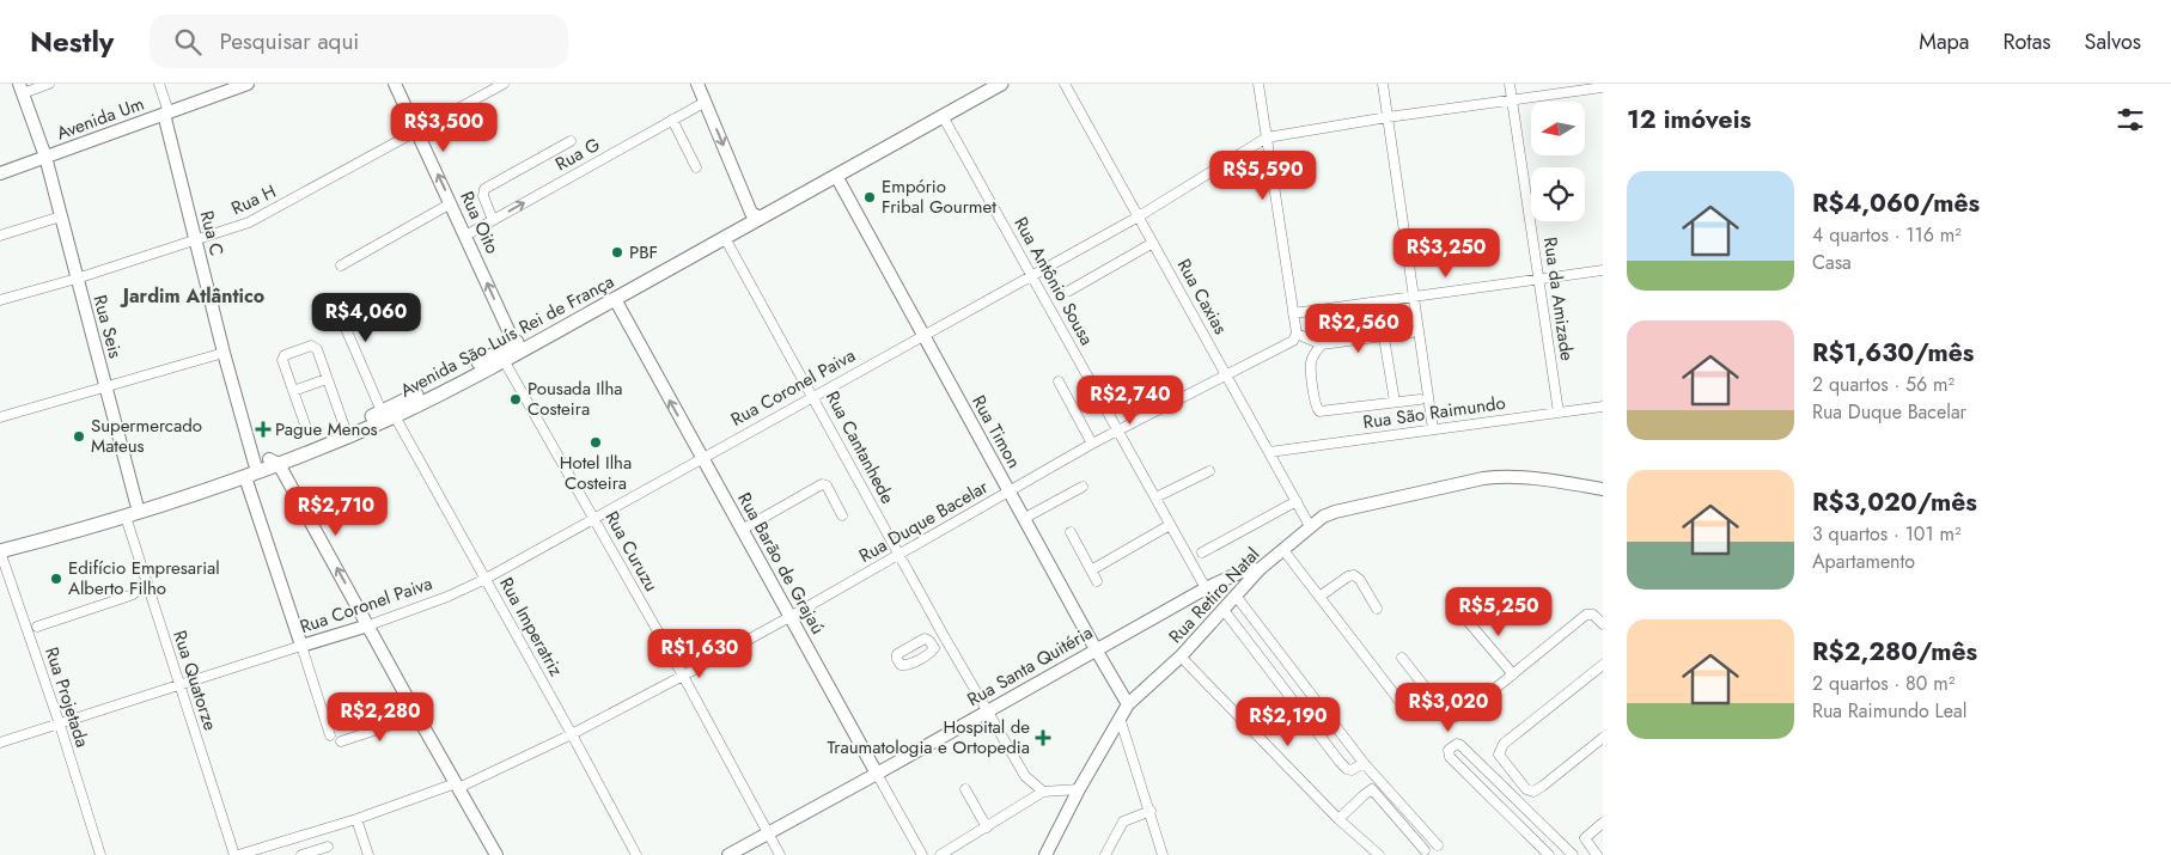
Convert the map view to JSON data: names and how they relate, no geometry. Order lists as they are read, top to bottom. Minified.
{"streets":{"main road":["Avenida São Luís Rei de França"],"street":["Avenida Um","Rua G","Rua H","Rua Oito","Rua C","Rua Antônio Sousa","Rua Caxias","Rua da Amizade","Rua Seis","Rua Coronel Paiva","Rua São Raimundo","Rua Timon","Rua Cantanhede","Rua Duque Bacelar","Rua Curuzu","Rua Barão de Grajaú","Rua Retiro Natal","Rua Imperatriz","Rua Santa Quitéria","Rua Quatorze","Rua Projetada"]},"crossings":[["Avenida Um","Rua C"],["Avenida Um","Rua Seis"],["Rua G","Rua Oito"],["Rua H","Rua Oito"],["Rua H","Rua C"],["Rua H","Rua Seis"],["Rua Oito","Avenida São Luís Rei de França"],["Rua C","Avenida São Luís Rei de França"],["Rua Antônio Sousa","Avenida São Luís Rei de França"],["Rua Antônio Sousa","Rua Coronel Paiva"],["Rua Antônio Sousa","Rua Duque Bacelar"],["Rua Antônio Sousa","Rua Santa Quitéria"],["Rua Caxias","Rua Coronel Paiva"],["Rua Caxias","Rua São Raimundo"],["Rua Caxias","Rua Duque Bacelar"],["Rua Caxias","Rua Retiro Natal"],["Rua da Amizade","Rua Coronel Paiva"],["Rua da Amizade","Rua São Raimundo"],["Rua Seis","Avenida São Luís Rei de França"],["Avenida São Luís Rei de França","Rua Timon"],["Avenida São Luís Rei de França","Rua Cantanhede"],["Avenida São Luís Rei de França","Rua Curuzu"],["Avenida São Luís Rei de França","Rua Barão de Grajaú"],["Avenida São Luís Rei de França","Rua Imperatriz"],["Avenida São Luís Rei de França","Rua Quatorze"],["Avenida São Luís Rei de França","Rua Projetada"],["Rua Coronel Paiva","Rua Timon"],["Rua Coronel Paiva","Rua Cantanhede"],["Rua Coronel Paiva","Rua Curuzu"],["Rua Coronel Paiva","Rua Barão de Grajaú"],["Rua Coronel Paiva","Rua Imperatriz"],["Rua Coronel Paiva","Rua Quatorze"],["Rua Coronel Paiva","Rua Projetada"],["Rua Timon","Rua Duque Bacelar"],["Rua Timon","Rua Retiro Natal"],["Rua Timon","Rua Santa Quitéria"],["Rua Cantanhede","Rua Duque Bacelar"],["Rua Cantanhede","Rua Santa Quitéria"],["Rua Duque Bacelar","Rua Curuzu"],["Rua Duque Bacelar","Rua Barão de Grajaú"],["Rua Duque Bacelar","Rua Imperatriz"],["Rua Duque Bacelar","Rua Quatorze"],["Rua Curuzu","Rua Santa Quitéria"],["Rua Barão de Grajaú","Rua Santa Quitéria"],["Rua Retiro Natal","Rua Santa Quitéria"]],"one_way":["Rua G","Rua Oito"],"districts":["Jardim Atlântico"],"places":{"other":["Empório Fribal Gourmet","PBF","Pousada Ilha Costeira","Supermercado Mateus","Hotel Ilha Costeira","Edifício Empresarial Alberto Filho"],"health":["Pague Menos","Hospital de Traumatologia e Ortopedia"]},"north":"left","page":{"header":"Nestly","search":"Pesquisar aqui","nav":["Mapa","Rotas","Salvos"],"heading":"12 imóveis","price":["R$3,500","R$5,590","R$3,250","R$4,060","R$2,560","R$2,740","R$2,710","R$5,250","R$1,630","R$3,020","R$2,280","R$2,190"],"list":[{"name":"R$4,060/mês","note":"4 quartos · 116 m² · Casa"},{"name":"R$1,630/mês","note":"2 quartos · 56 m² · Rua Duque Bacelar"},{"name":"R$3,020/mês","note":"3 quartos · 101 m² · Apartamento"},{"name":"R$2,280/mês","note":"2 quartos · 80 m² · Rua Raimundo Leal"}]}}
